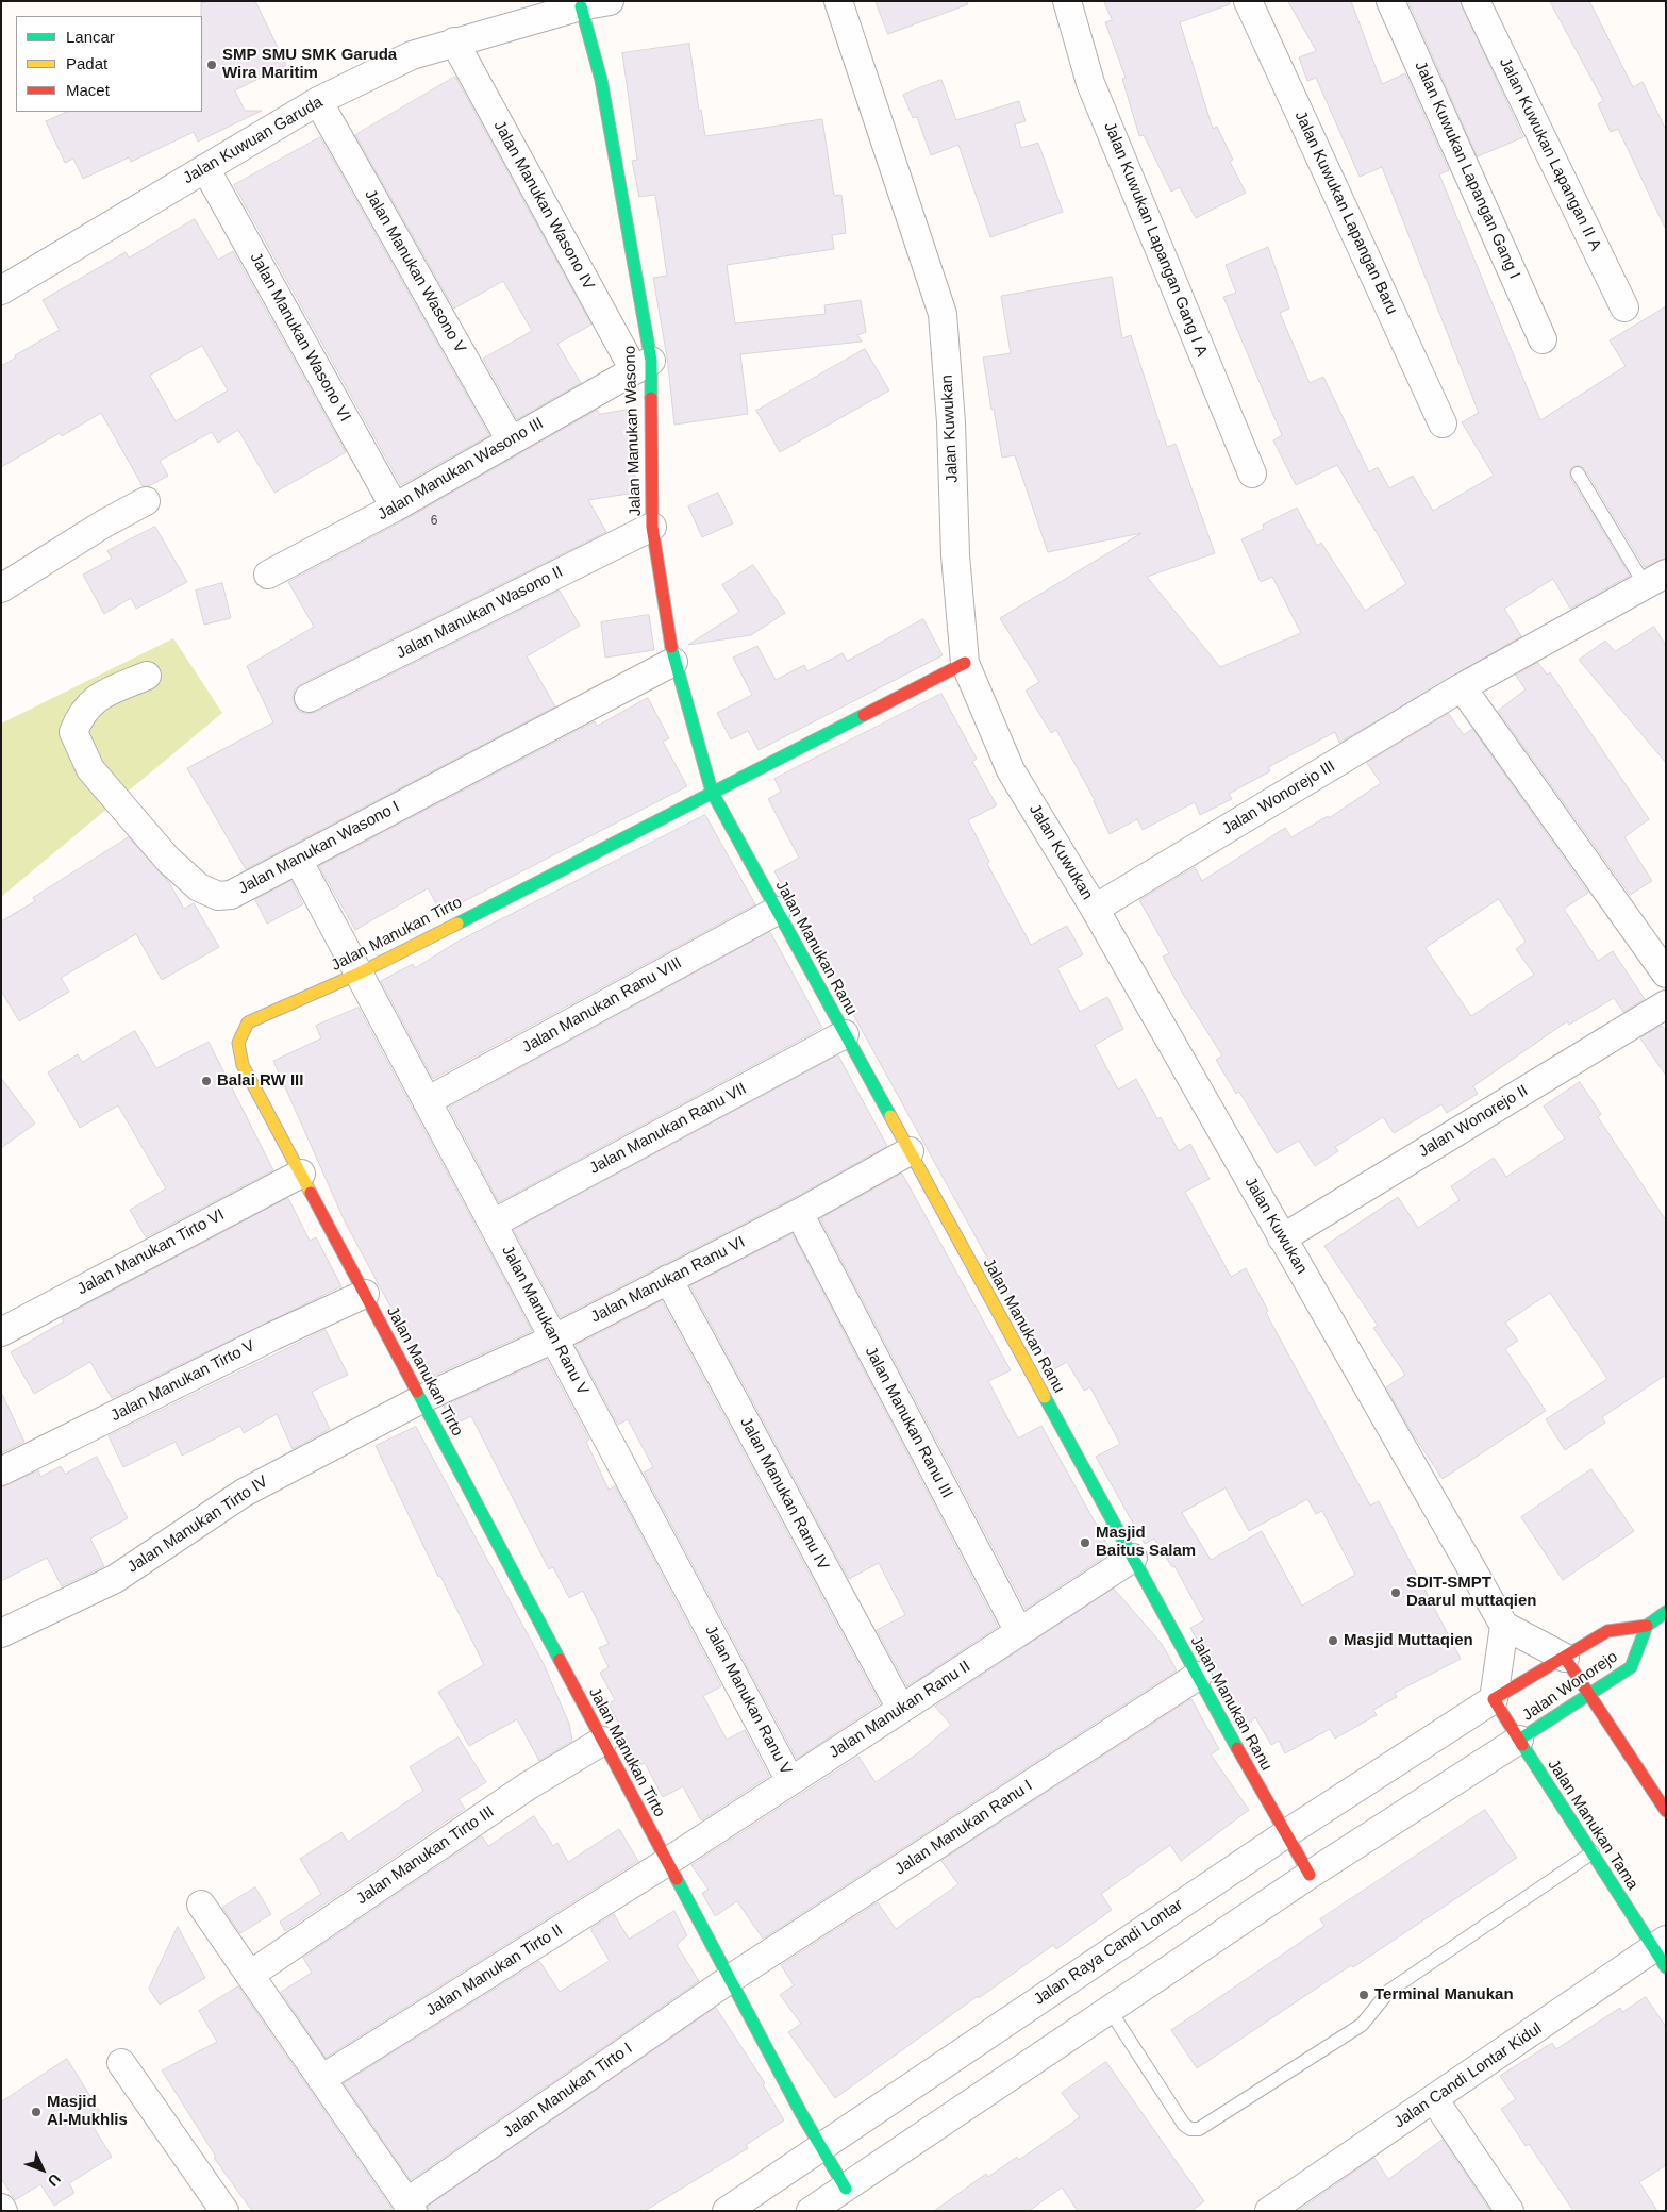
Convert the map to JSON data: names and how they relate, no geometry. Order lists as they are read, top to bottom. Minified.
{"streets":{"street":["Jalan Kuwuan Garuda","Jalan Kuwukan Lapangan II A","Jalan Kuwukan Lapangan Gang I","Jalan Manukan Wasono IV","Jalan Kuwukan Lapangan Baru","Jalan Kuwukan Lapangan Gang I A","Jalan Manukan Wasono V","Jalan Manukan Wasono VI","Jalan Kuwukan","Jalan Manukan Wasono","Jalan Manukan Wasono III","Jalan Manukan Wasono II","Jalan Wonorejo III","Jalan Manukan Wasono I","Jalan Manukan Tirto","Jalan Manukan Ranu","Jalan Manukan Ranu VIII","Jalan Wonorejo II","Jalan Manukan Ranu VII","Jalan Manukan Tirto VI","Jalan Manukan Ranu VI","Jalan Manukan Ranu V","Jalan Manukan Tirto V","Jalan Manukan Ranu III","Jalan Manukan Ranu IV","Jalan Manukan Tirto IV","Jalan Wonorejo","Jalan Manukan Ranu II","Jalan Manukan Tama","Jalan Manukan Ranu I","Jalan Manukan Tirto III","Jalan Raya Candi Lontar","Jalan Manukan Tirto II","Jalan Candi Lontar Kidul","Jalan Manukan Tirto I"]},"crossings":[["Jalan Kuwuan Garuda","Jalan Manukan Wasono IV"],["Jalan Kuwuan Garuda","Jalan Manukan Wasono V"],["Jalan Kuwuan Garuda","Jalan Manukan Wasono VI"],["Jalan Kuwuan Garuda","Jalan Manukan Wasono"],["Jalan Manukan Wasono IV","Jalan Manukan Wasono"],["Jalan Manukan Wasono IV","Jalan Manukan Wasono III"],["Jalan Manukan Wasono V","Jalan Manukan Wasono III"],["Jalan Manukan Wasono VI","Jalan Manukan Wasono III"],["Jalan Kuwukan","Jalan Wonorejo III"],["Jalan Kuwukan","Jalan Manukan Tirto"],["Jalan Kuwukan","Jalan Wonorejo II"],["Jalan Manukan Wasono","Jalan Manukan Wasono III"],["Jalan Manukan Wasono","Jalan Manukan Wasono II"],["Jalan Manukan Wasono","Jalan Manukan Wasono I"],["Jalan Manukan Wasono","Jalan Manukan Tirto"],["Jalan Manukan Wasono","Jalan Manukan Ranu"],["Jalan Manukan Wasono I","Jalan Manukan Ranu V"],["Jalan Manukan Tirto","Jalan Manukan Ranu"],["Jalan Manukan Tirto","Jalan Manukan Tirto VI"],["Jalan Manukan Tirto","Jalan Manukan Ranu VI"],["Jalan Manukan Tirto","Jalan Manukan Ranu V"],["Jalan Manukan Tirto","Jalan Manukan Tirto V"],["Jalan Manukan Tirto","Jalan Manukan Tirto IV"],["Jalan Manukan Tirto","Jalan Manukan Ranu II"],["Jalan Manukan Tirto","Jalan Manukan Ranu I"],["Jalan Manukan Tirto","Jalan Manukan Tirto III"],["Jalan Manukan Tirto","Jalan Raya Candi Lontar"],["Jalan Manukan Tirto","Jalan Manukan Tirto II"],["Jalan Manukan Tirto","Jalan Manukan Tirto I"],["Jalan Manukan Ranu","Jalan Manukan Ranu VIII"],["Jalan Manukan Ranu","Jalan Manukan Ranu VII"],["Jalan Manukan Ranu","Jalan Manukan Ranu VI"],["Jalan Manukan Ranu","Jalan Manukan Ranu II"],["Jalan Manukan Ranu","Jalan Manukan Ranu I"],["Jalan Manukan Ranu","Jalan Raya Candi Lontar"],["Jalan Manukan Ranu VIII","Jalan Manukan Ranu V"],["Jalan Manukan Ranu VII","Jalan Manukan Ranu V"],["Jalan Manukan Ranu VI","Jalan Manukan Ranu V"],["Jalan Manukan Ranu VI","Jalan Manukan Ranu III"],["Jalan Manukan Ranu VI","Jalan Manukan Ranu IV"],["Jalan Manukan Ranu VI","Jalan Manukan Tirto IV"],["Jalan Manukan Ranu V","Jalan Manukan Ranu II"],["Jalan Manukan Ranu III","Jalan Manukan Ranu II"],["Jalan Manukan Ranu IV","Jalan Manukan Ranu II"],["Jalan Wonorejo","Jalan Manukan Tama"],["Jalan Wonorejo","Jalan Raya Candi Lontar"],["Jalan Manukan Ranu II","Jalan Manukan Tirto II"],["Jalan Manukan Tama","Jalan Raya Candi Lontar"],["Jalan Manukan Tama","Jalan Candi Lontar Kidul"],["Jalan Manukan Ranu I","Jalan Manukan Tirto I"],["Jalan Manukan Tirto III","Jalan Manukan Tirto I"],["Jalan Manukan Tirto II","Jalan Manukan Tirto I"]],"places":["SMP SMU SMK Garuda Wira Maritim","Balai RW III","Masjid Baitus Salam","SDIT-SMPT Daarul muttaqien","Masjid Muttaqien","Terminal Manukan","Masjid Al-Mukhlis"],"house_numbers":["6"],"legend":["Lancar","Padat","Macet"],"north":"bottom right"}
